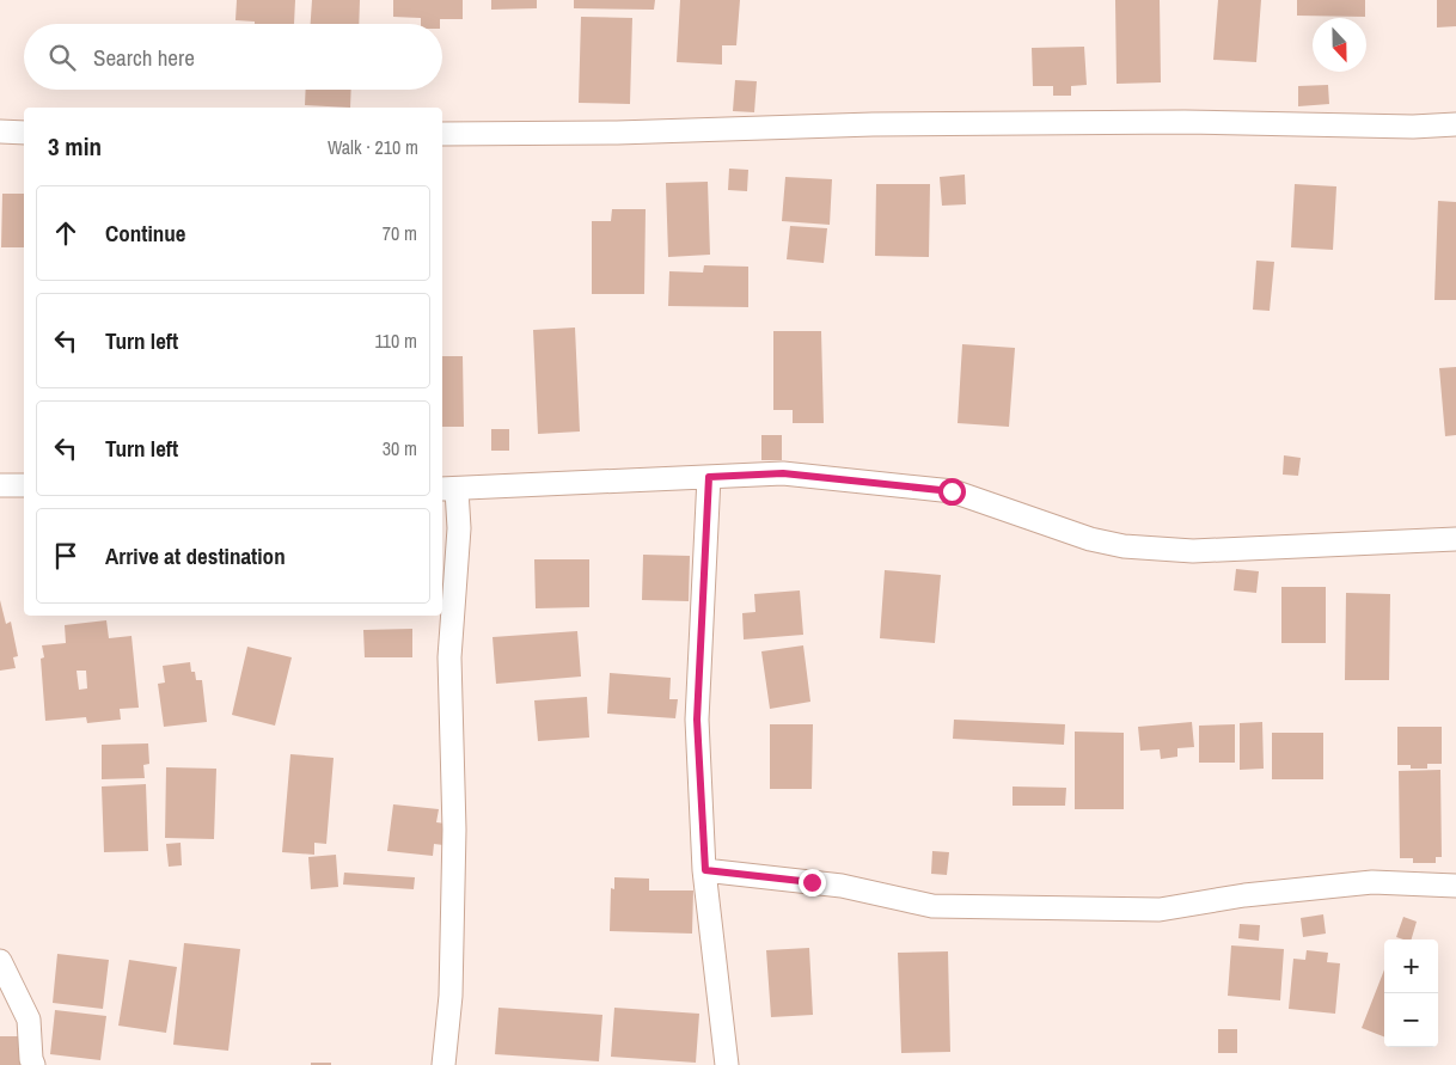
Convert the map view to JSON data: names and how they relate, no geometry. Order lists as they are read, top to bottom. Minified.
{"north":"bottom","page":{"search":"Search here","heading":["3 min","Walk · 210 m"],"list":[["Continue","70 m"],["Turn left","110 m"],["Turn left","30 m"],"Arrive at destination"],"map_buttons":["+","−"]}}
